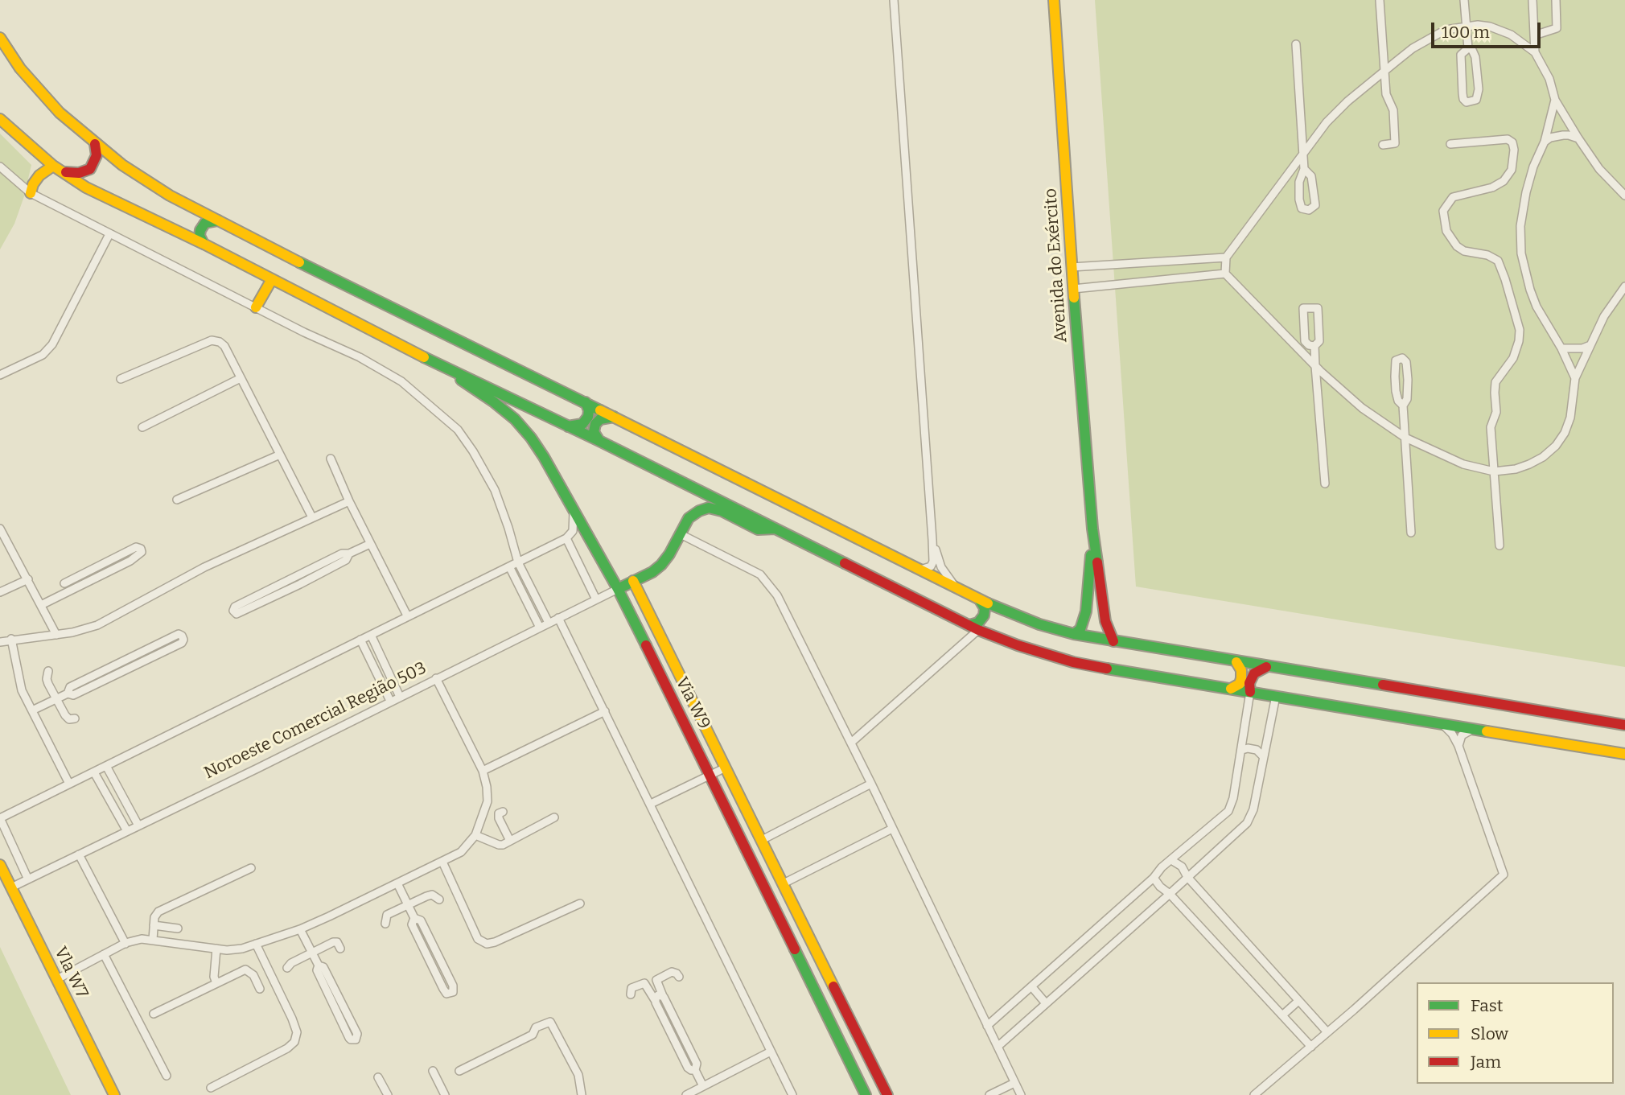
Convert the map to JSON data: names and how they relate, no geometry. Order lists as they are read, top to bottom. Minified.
{"streets":{"main road":["Avenida do Exército","Via W9","Noroeste Comercial Região 503","Vla W7"]},"crossings":[["Via W9","Noroeste Comercial Região 503"],["Noroeste Comercial Região 503","Vla W7"]],"legend":["Fast","Slow","Jam"],"scale_bar":"100 m"}
